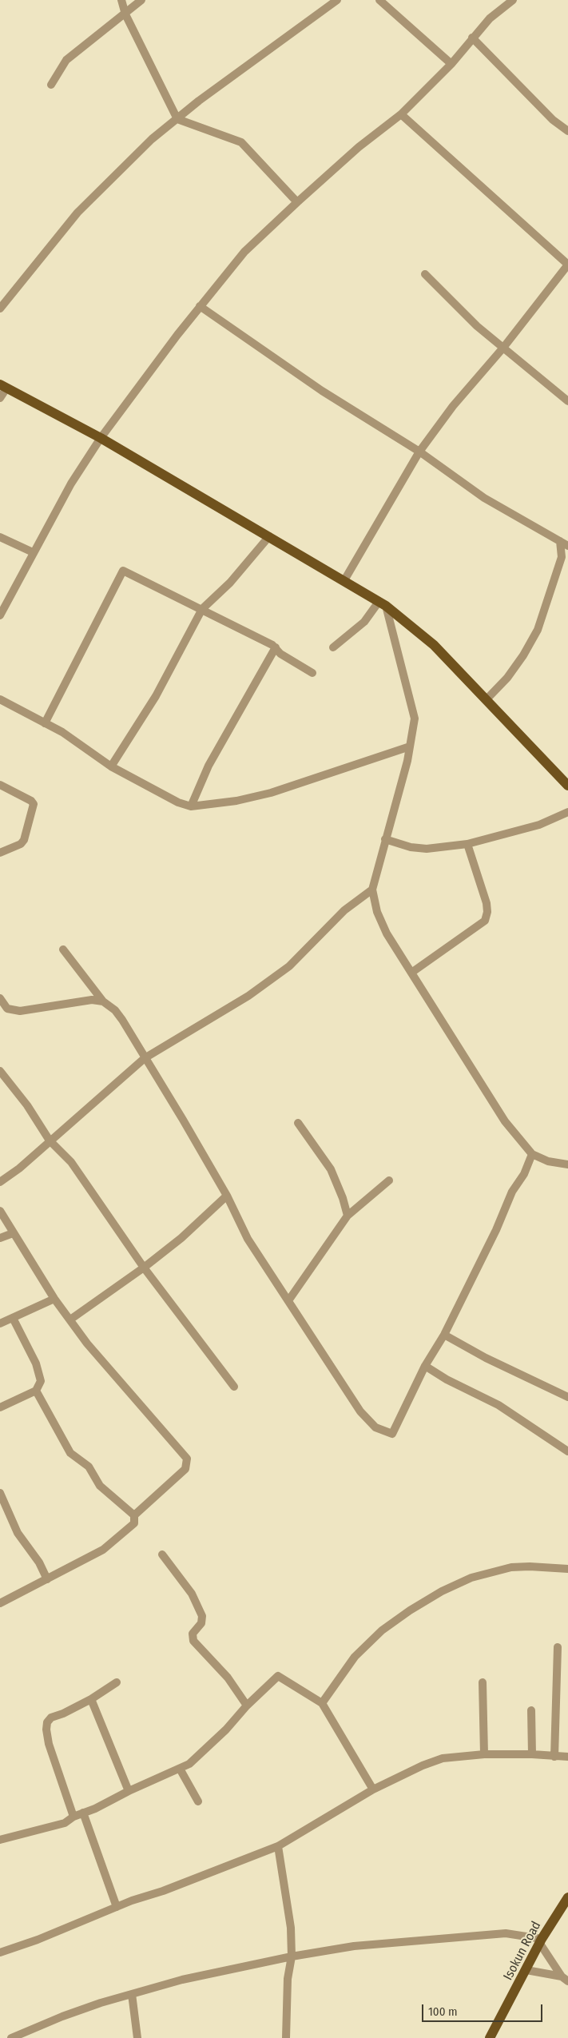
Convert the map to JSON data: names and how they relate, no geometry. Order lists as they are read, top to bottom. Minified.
{"streets":{"main road":["Isokun Road"]},"scale_bar":"100 m"}
